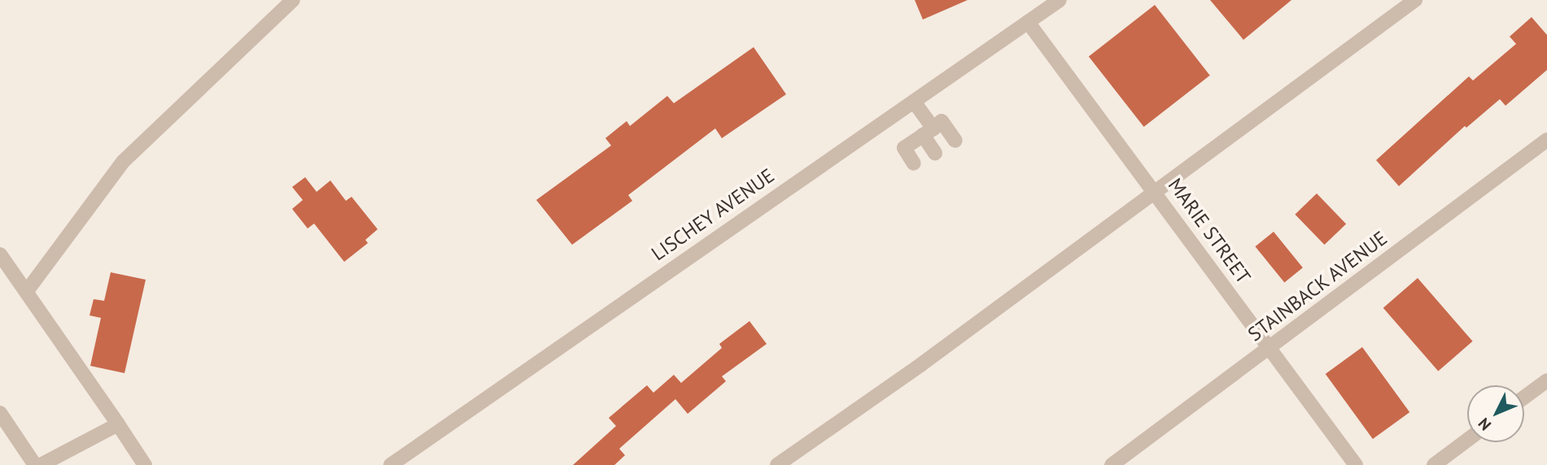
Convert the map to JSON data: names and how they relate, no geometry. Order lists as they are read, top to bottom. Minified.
{"streets":{"street":["LISCHEY AVENUE","MARIE STREET","STAINBACK AVENUE"]},"crossings":[["LISCHEY AVENUE","MARIE STREET"],["MARIE STREET","STAINBACK AVENUE"]],"north":"bottom left"}
